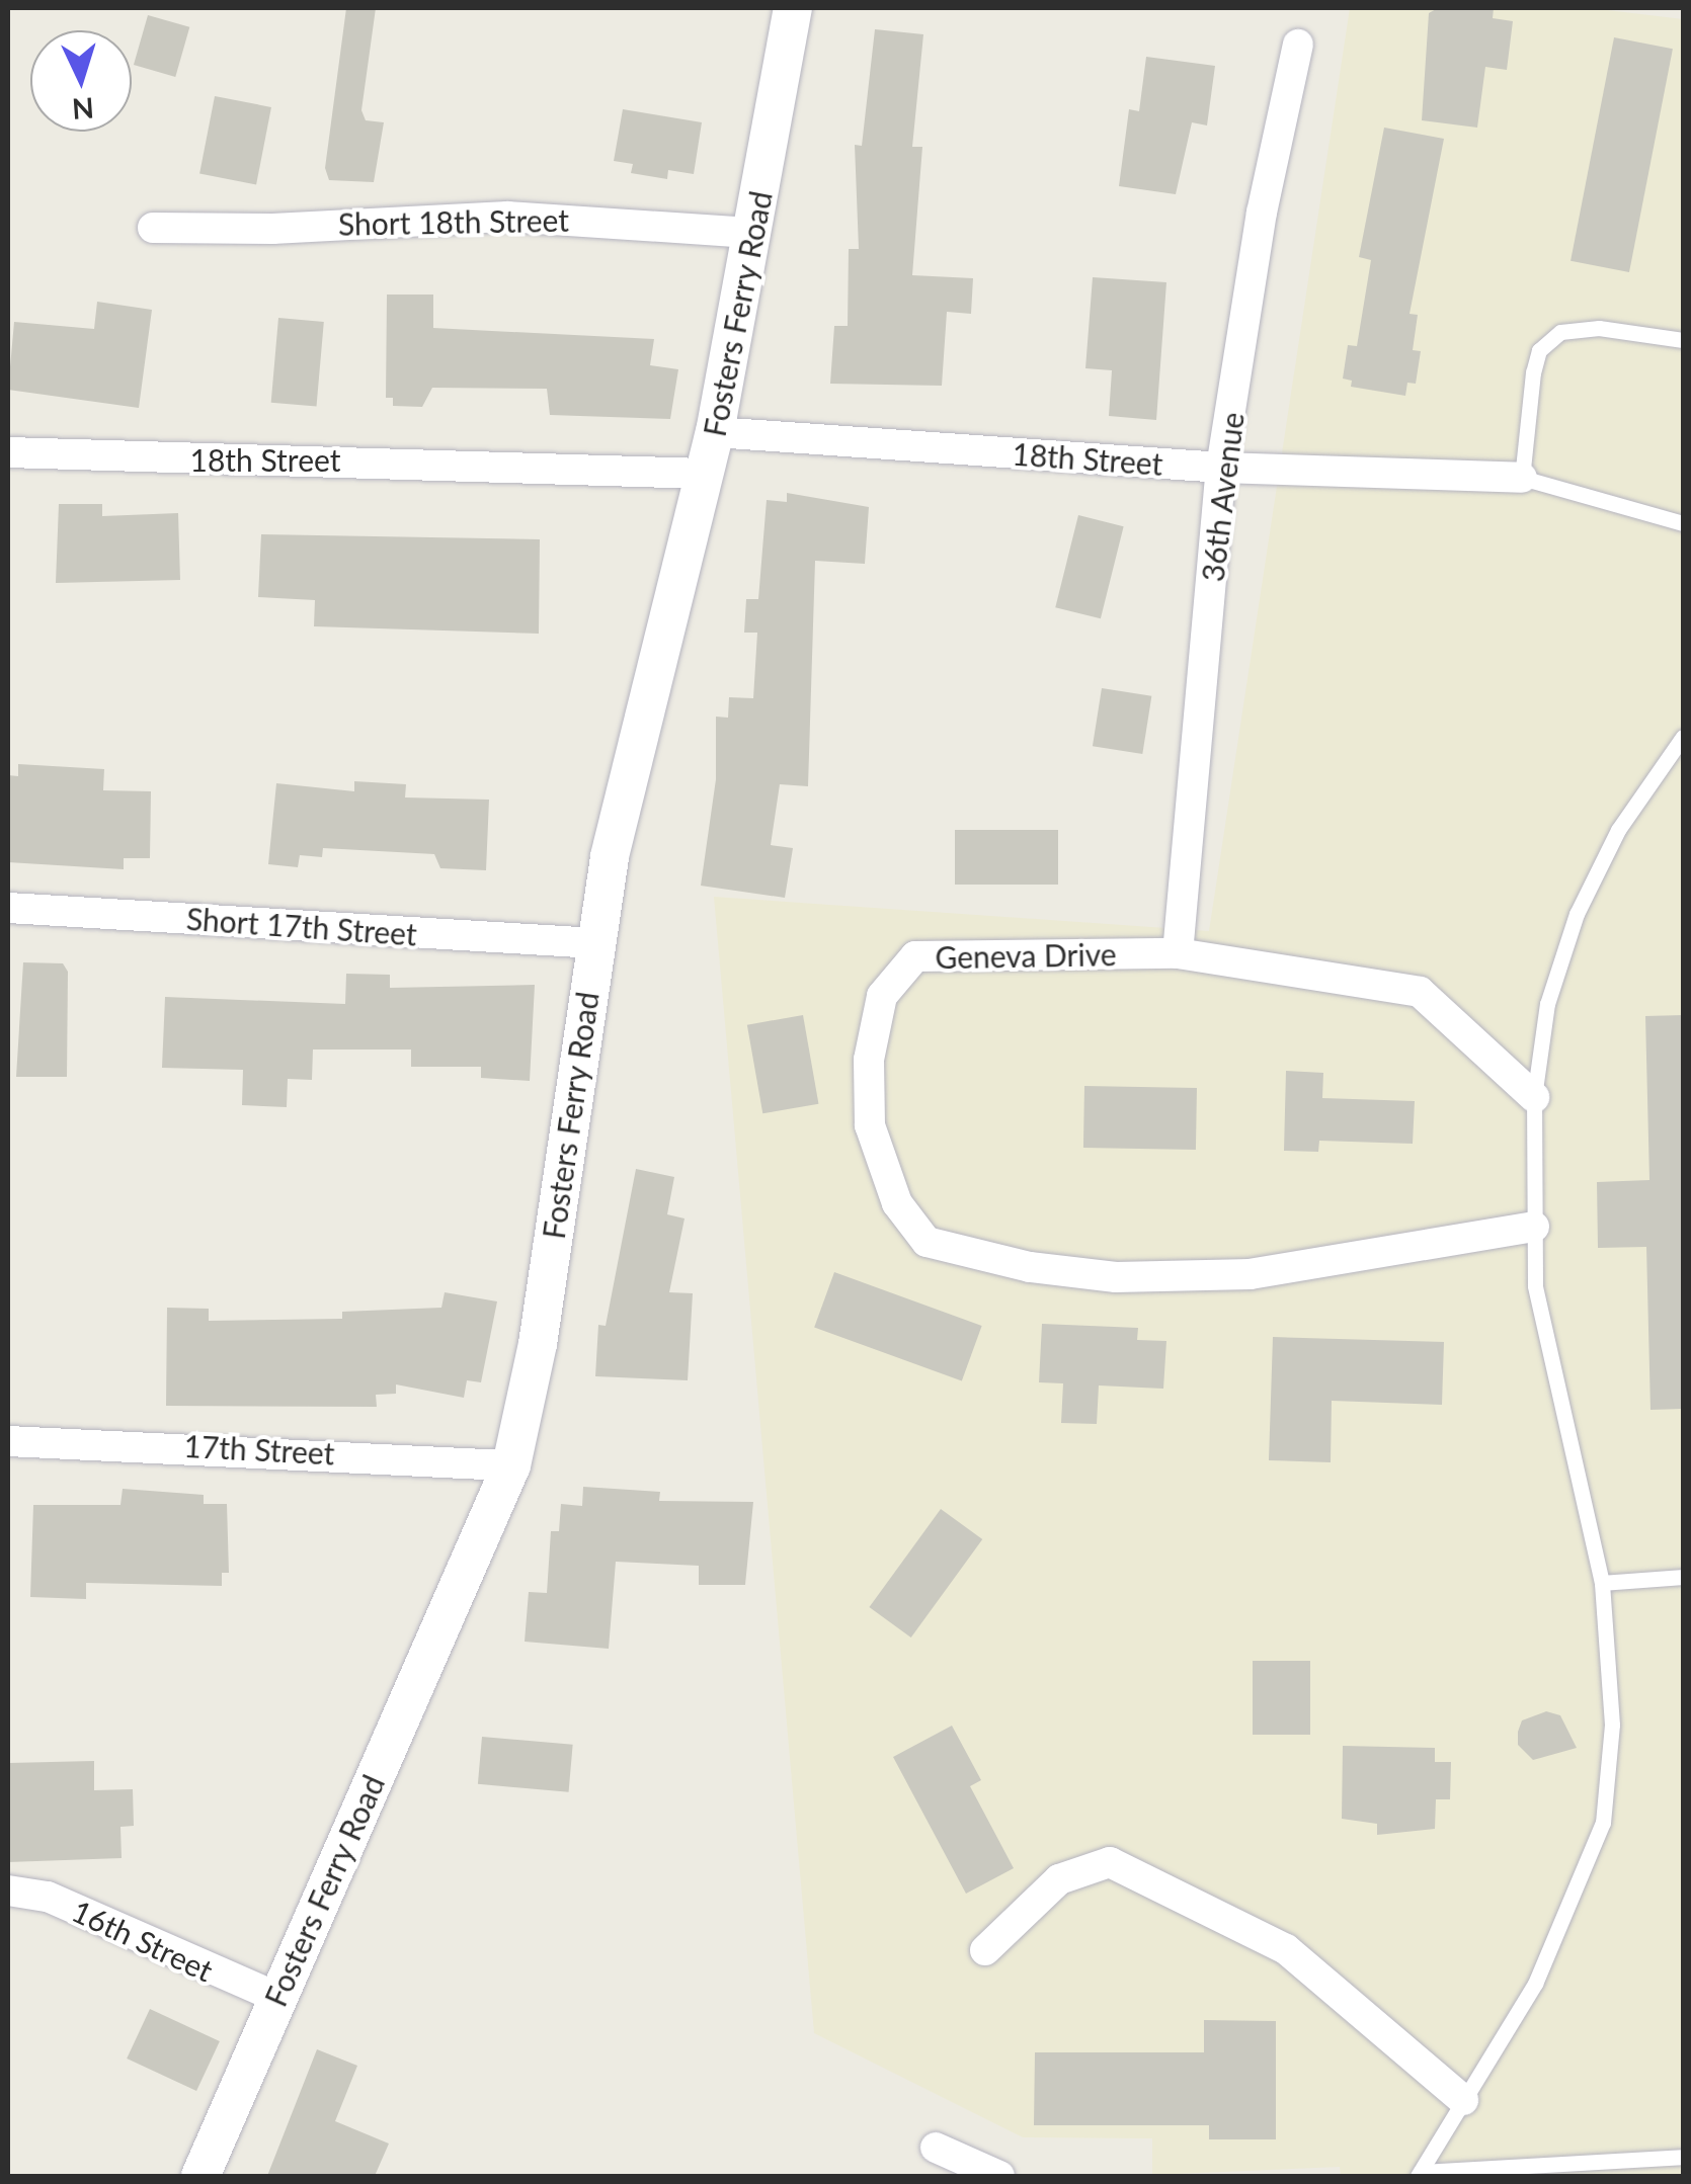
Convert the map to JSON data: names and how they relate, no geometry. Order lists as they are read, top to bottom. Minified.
{"streets":{"street":["Short 18th Street","Fosters Ferry Road","18th Street","36th Avenue","Short 17th Street","Geneva Drive","17th Street","16th Street"]},"crossings":[["Short 18th Street","Fosters Ferry Road"],["Fosters Ferry Road","18th Street"],["Fosters Ferry Road","Short 17th Street"],["Fosters Ferry Road","17th Street"],["Fosters Ferry Road","16th Street"],["18th Street","36th Avenue"],["36th Avenue","Geneva Drive"]],"north":"bottom"}
